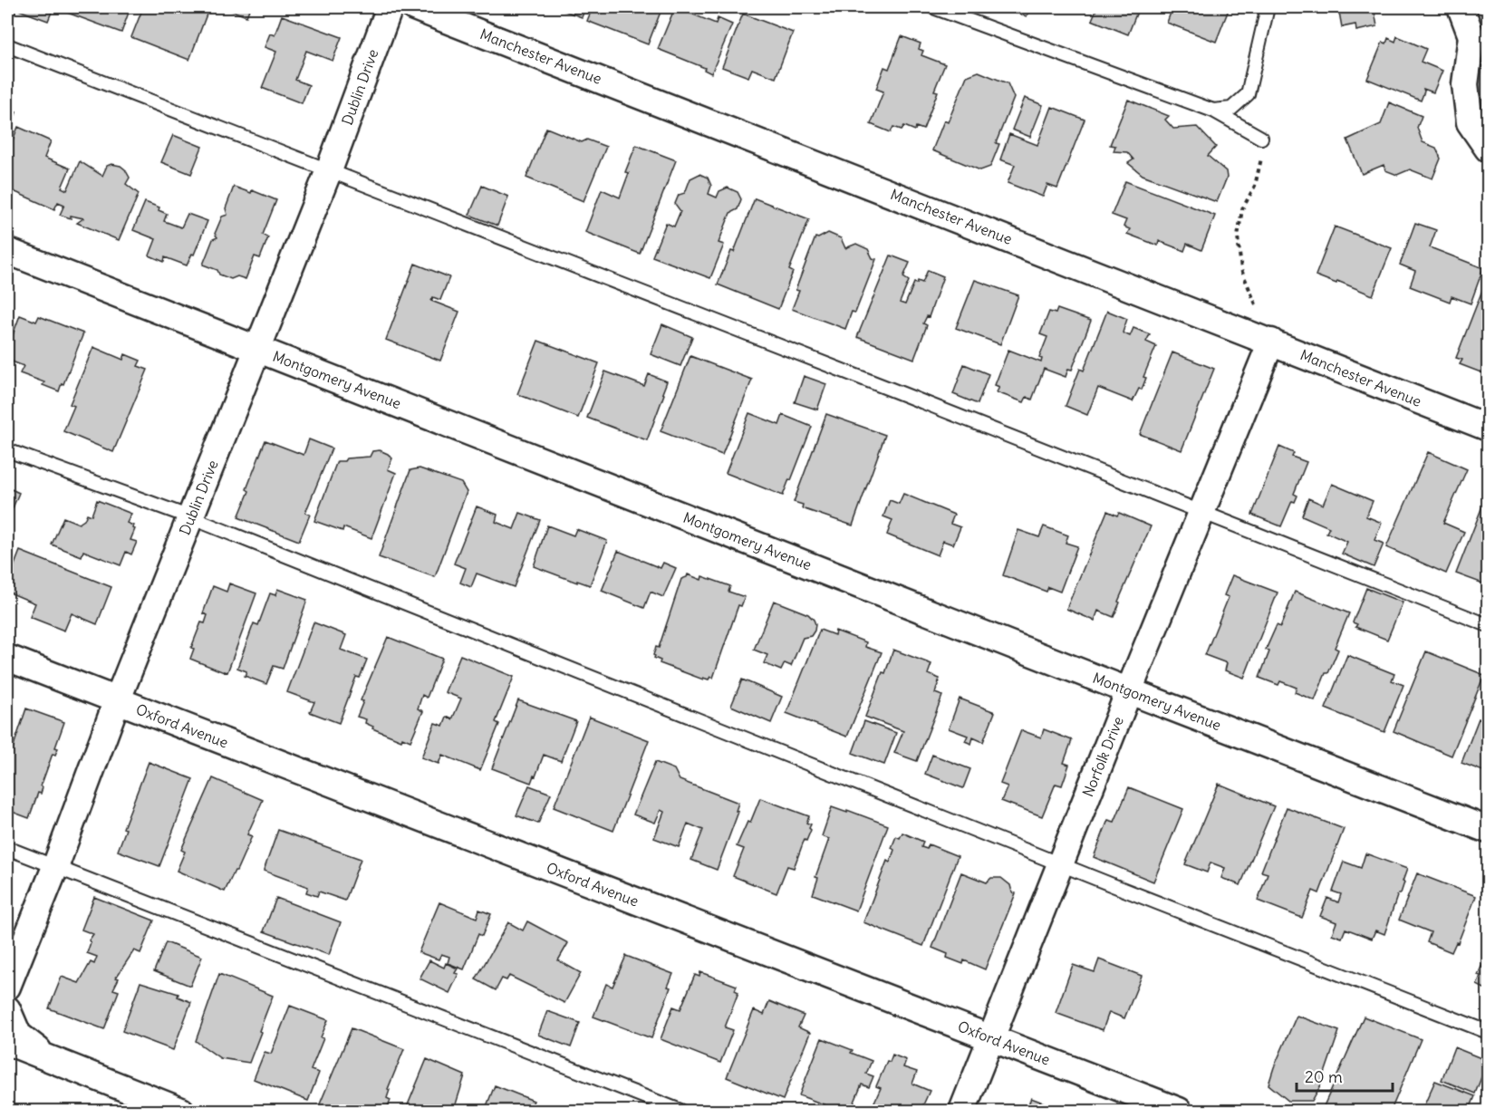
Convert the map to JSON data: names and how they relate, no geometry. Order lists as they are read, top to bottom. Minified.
{"streets":{"street":["Manchester Avenue","Dublin Drive","Montgomery Avenue","Oxford Avenue","Norfolk Drive"]},"crossings":[["Manchester Avenue","Norfolk Drive"],["Dublin Drive","Montgomery Avenue"],["Dublin Drive","Oxford Avenue"],["Montgomery Avenue","Norfolk Drive"],["Oxford Avenue","Norfolk Drive"]],"scale_bar":"20 m"}
